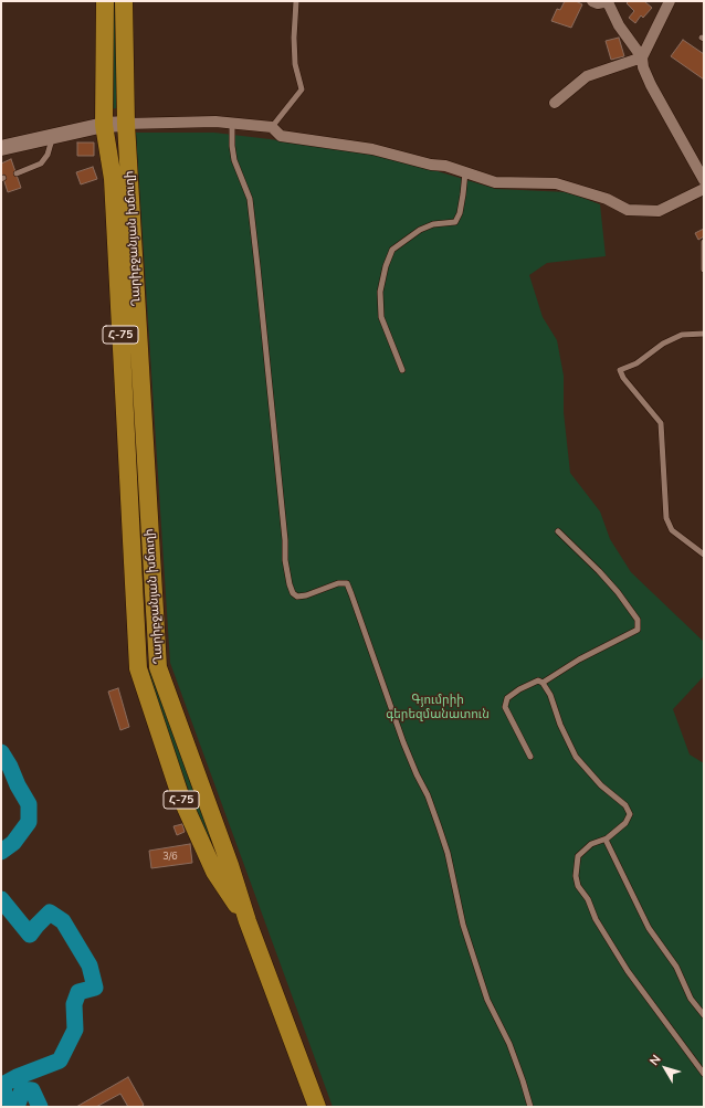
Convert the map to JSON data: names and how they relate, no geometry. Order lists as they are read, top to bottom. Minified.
{"streets":{"highway":["Ղարիբջանյան խճուղի","Հ-75"]},"crossings":[["Ղարիբջանյան խճուղի","Հ-75"]],"parks":["Գյումրիի գերեզմանատուն"],"house_numbers":["3/6"],"north":"top left"}
